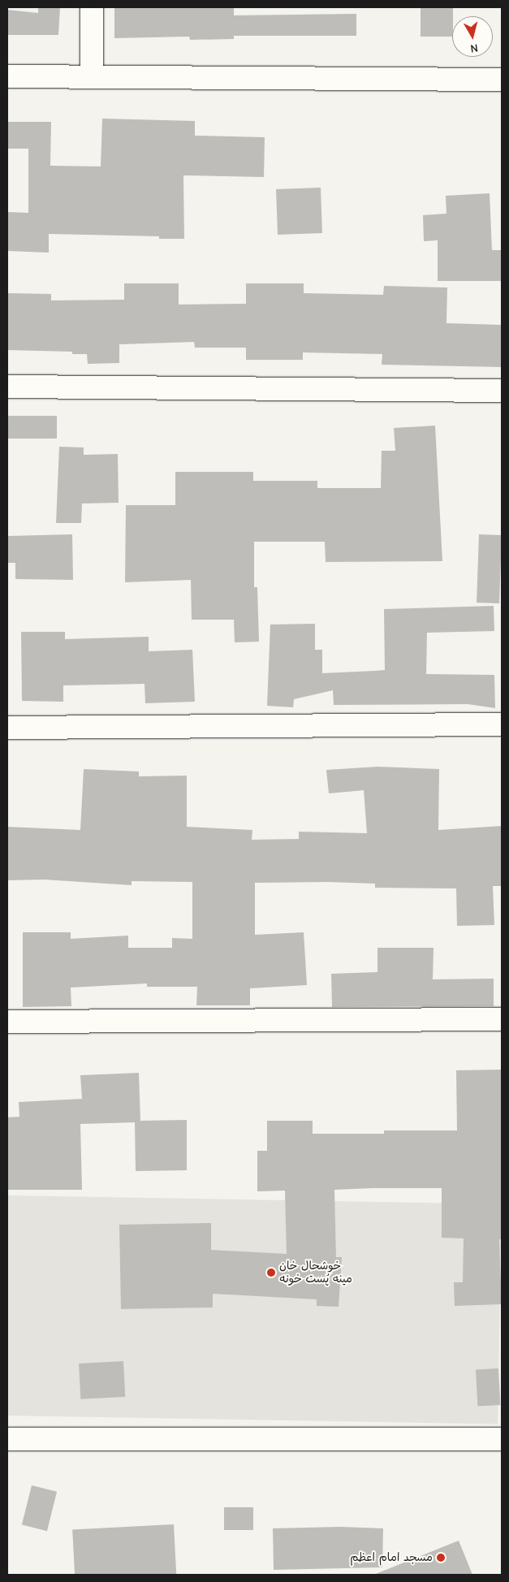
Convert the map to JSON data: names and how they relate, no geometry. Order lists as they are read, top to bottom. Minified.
{"places":["خوشحال خان مینه پُست خونه","مسجد امام اعظم"],"north":"bottom"}
